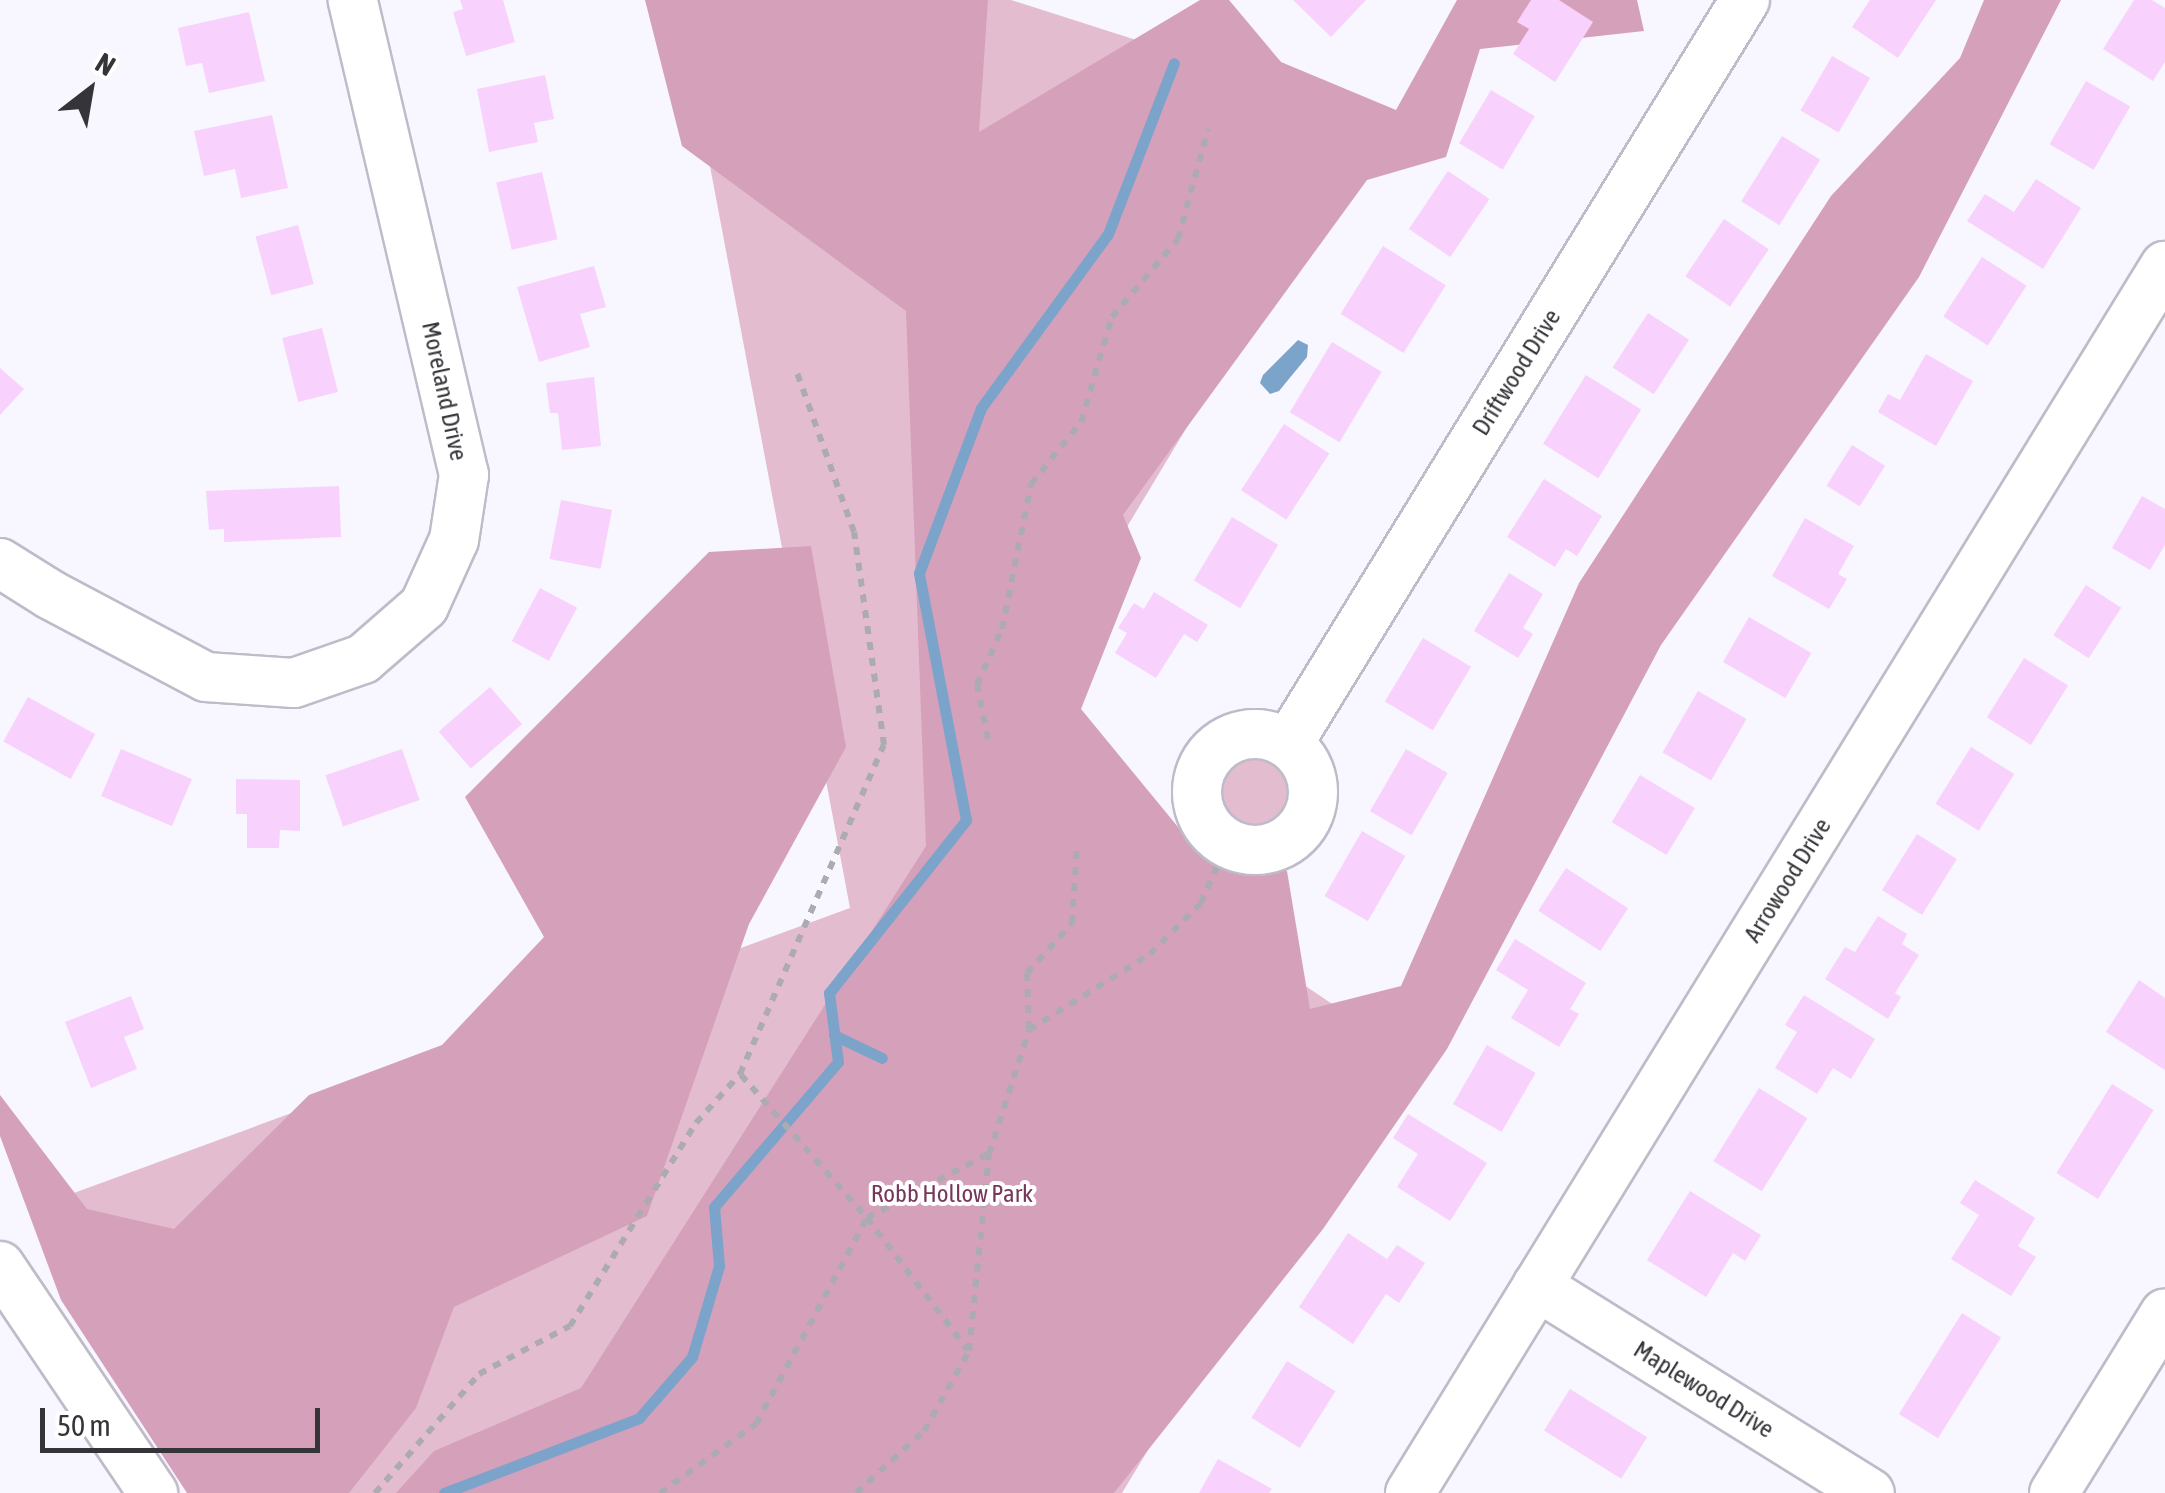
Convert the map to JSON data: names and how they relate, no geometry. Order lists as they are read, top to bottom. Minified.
{"streets":{"street":["Driftwood Drive","Moreland Drive","Arrowood Drive","Maplewood Drive"]},"crossings":[["Arrowood Drive","Maplewood Drive"]],"parks":["Robb Hollow Park"],"scale_bar":"50 m","north":"top right"}
